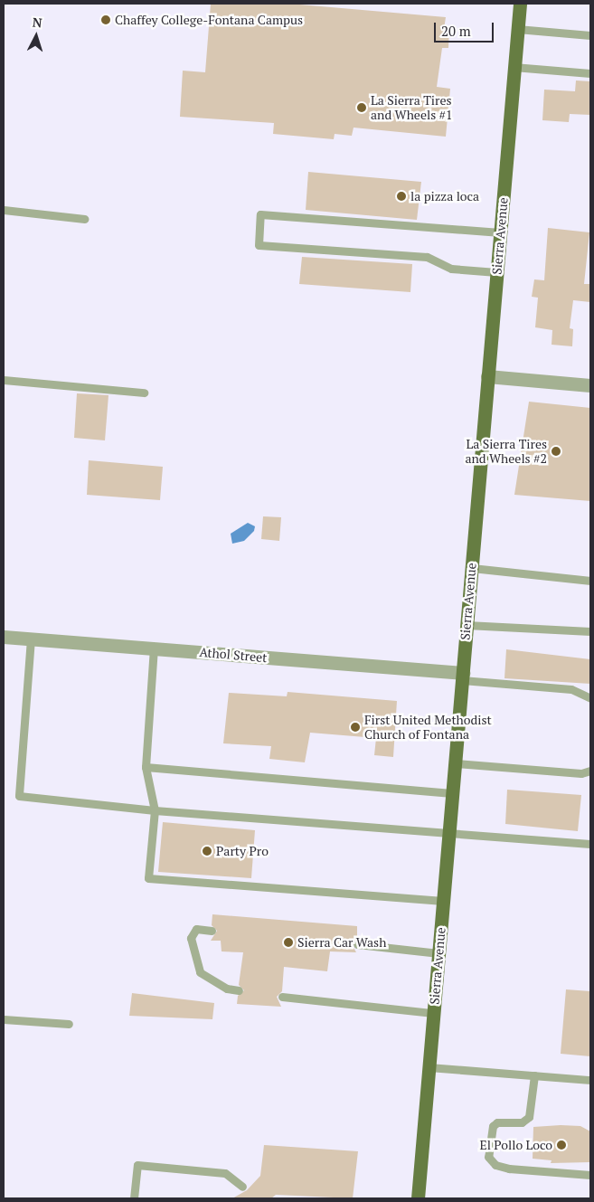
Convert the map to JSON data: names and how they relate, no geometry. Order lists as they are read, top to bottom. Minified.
{"streets":{"main road":["Sierra Avenue"],"street":["Athol Street"]},"crossings":[["Sierra Avenue","Athol Street"]],"places":["Chaffey College-Fontana Campus","La Sierra Tires and Wheels #1","la pizza loca","La Sierra Tires and Wheels #2","First United Methodist Church of Fontana","Party Pro","Sierra Car Wash","El Pollo Loco"],"scale_bar":"20 m","north":"top"}
